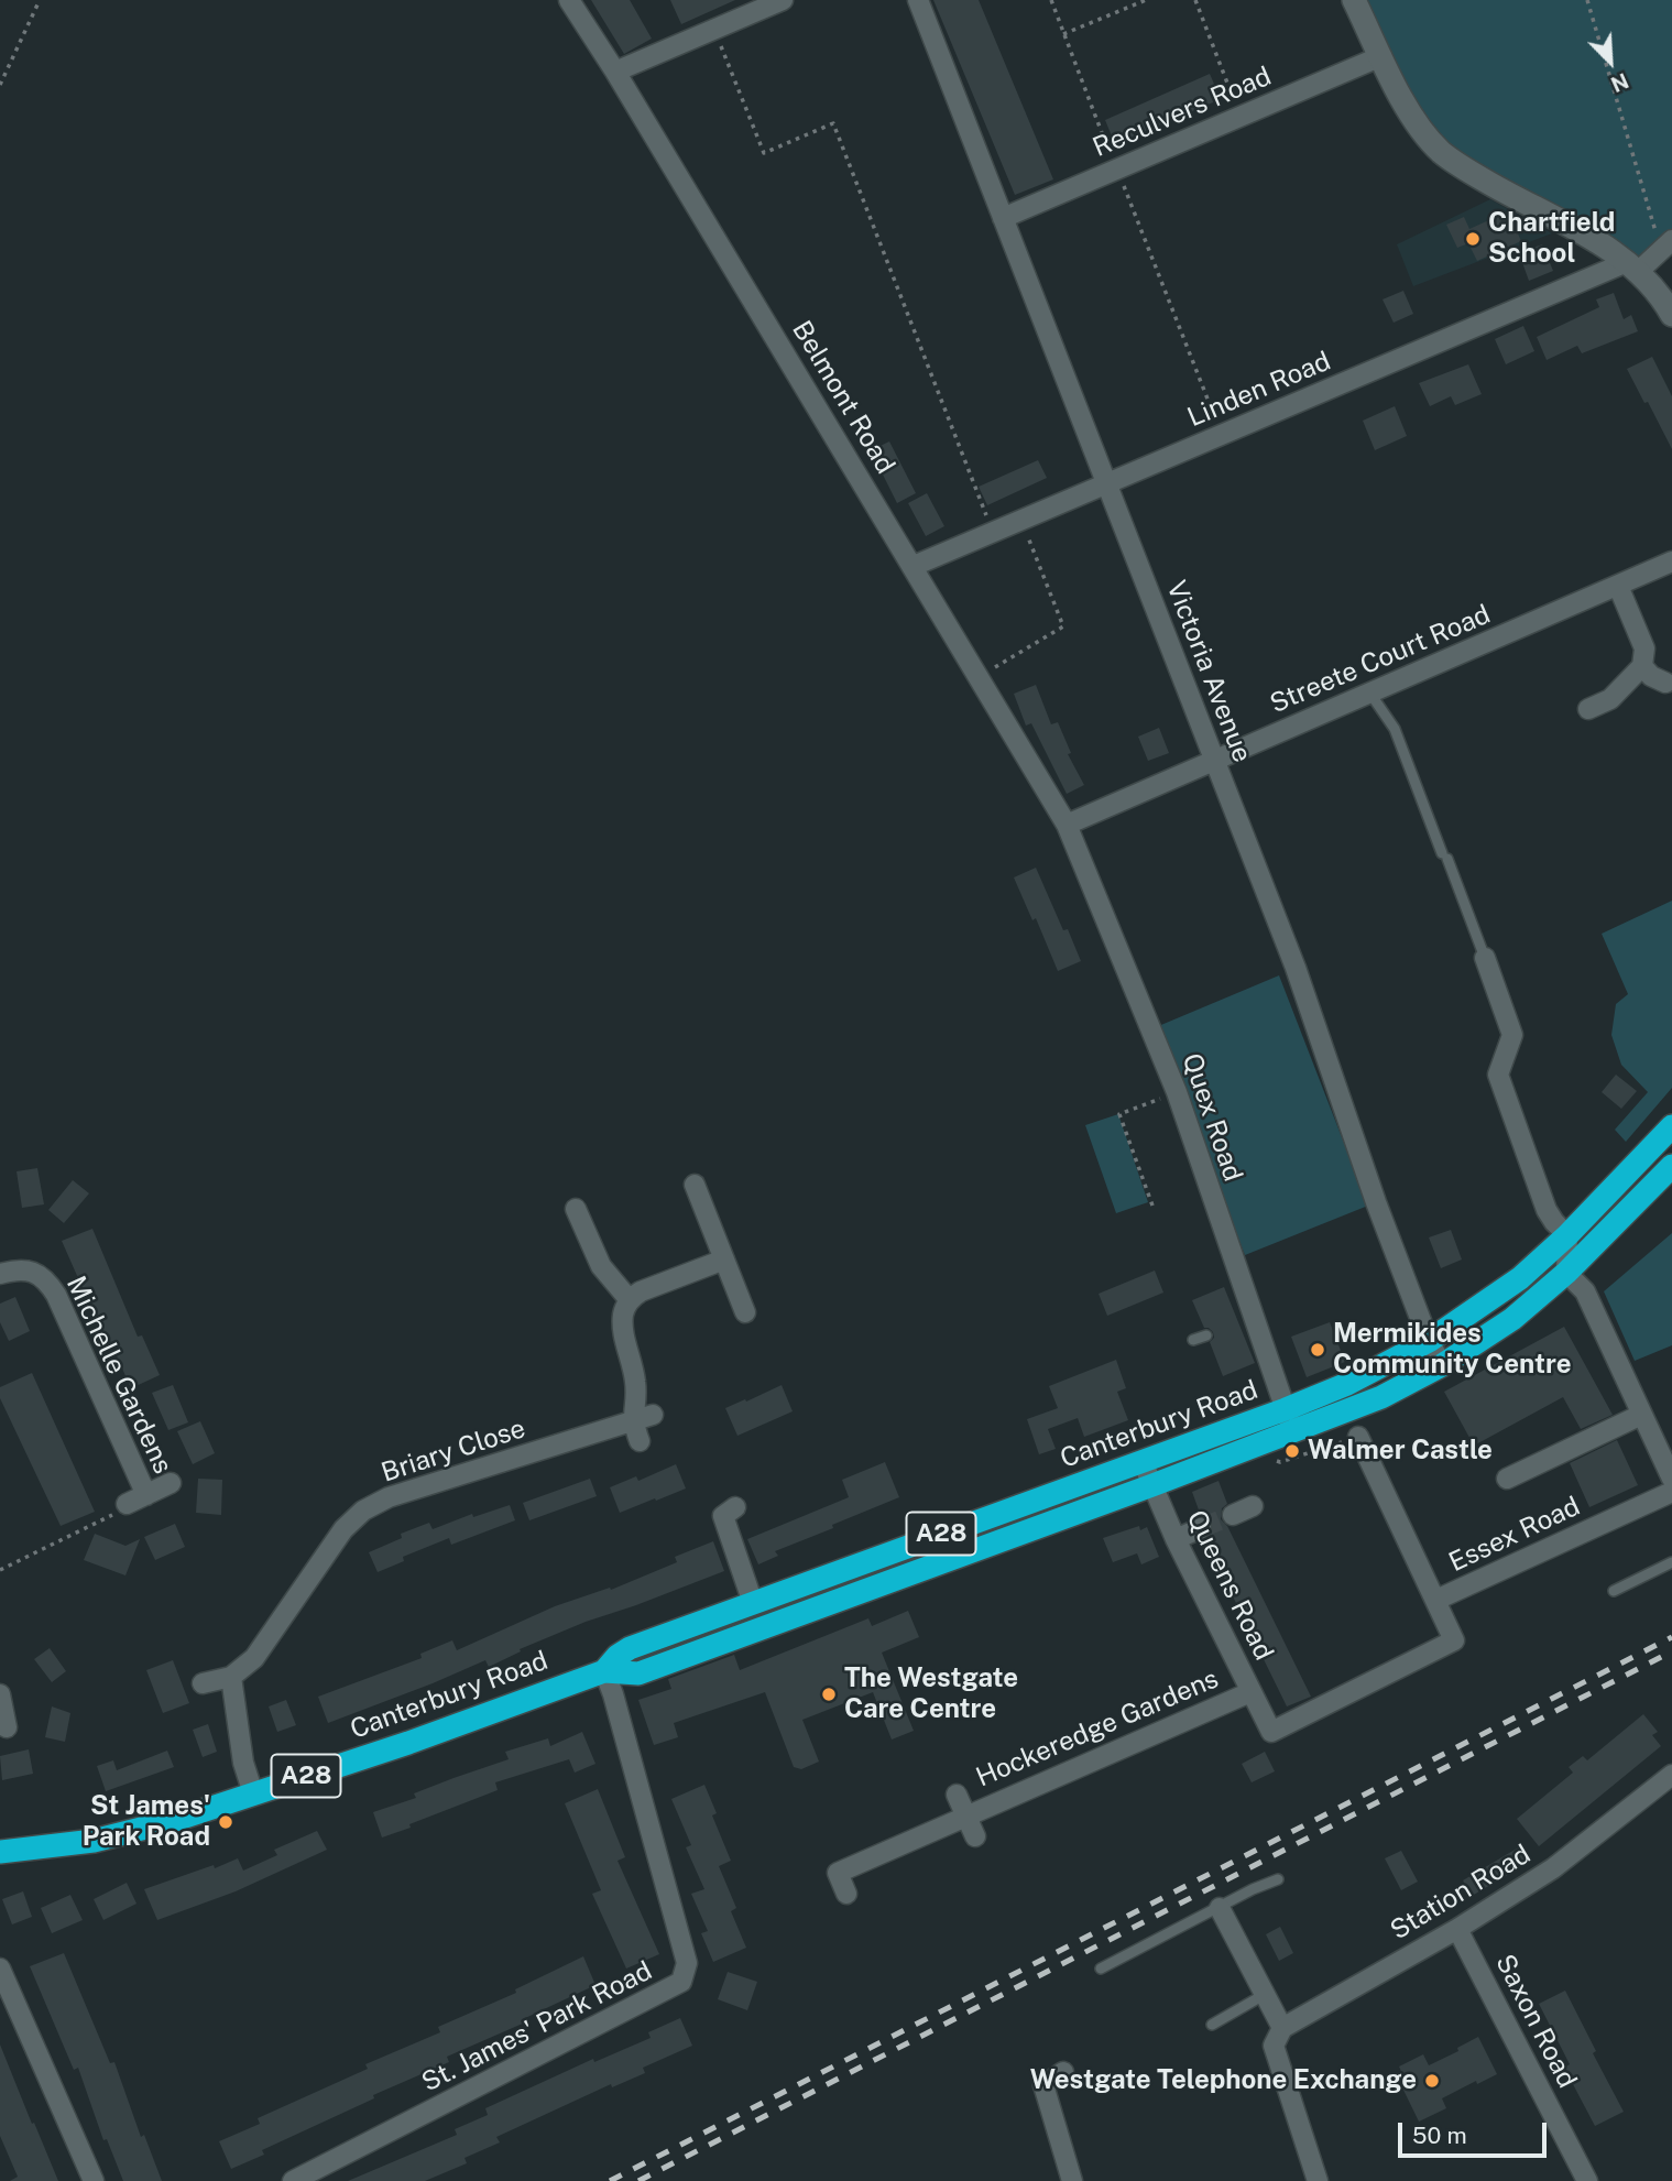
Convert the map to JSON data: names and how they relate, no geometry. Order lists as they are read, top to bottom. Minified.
{"streets":{"highway":["Canterbury Road","A28"],"street":["Reculvers Road","Linden Road","Belmont Road","Streete Court Road","Victoria Avenue","Quex Road","Michelle Gardens","Briary Close","Essex Road","Queens Road","Hockeredge Gardens","Station Road","Saxon Road","St. James' Park Road"]},"crossings":[["Reculvers Road","Victoria Avenue"],["Linden Road","Belmont Road"],["Linden Road","Victoria Avenue"],["Belmont Road","Streete Court Road"],["Belmont Road","Quex Road"],["Streete Court Road","Victoria Avenue"],["Streete Court Road","Quex Road"],["Victoria Avenue","Canterbury Road"],["Quex Road","Canterbury Road"],["Canterbury Road","Queens Road"],["Canterbury Road","St. James' Park Road"],["Essex Road","Queens Road"],["Queens Road","Hockeredge Gardens"],["Station Road","Saxon Road"]],"places":["Chartfield School","Mermikides Community Centre","Walmer Castle","The Westgate Care Centre","St James' Park Road","Westgate Telephone Exchange"],"scale_bar":"50 m","north":"bottom right"}
